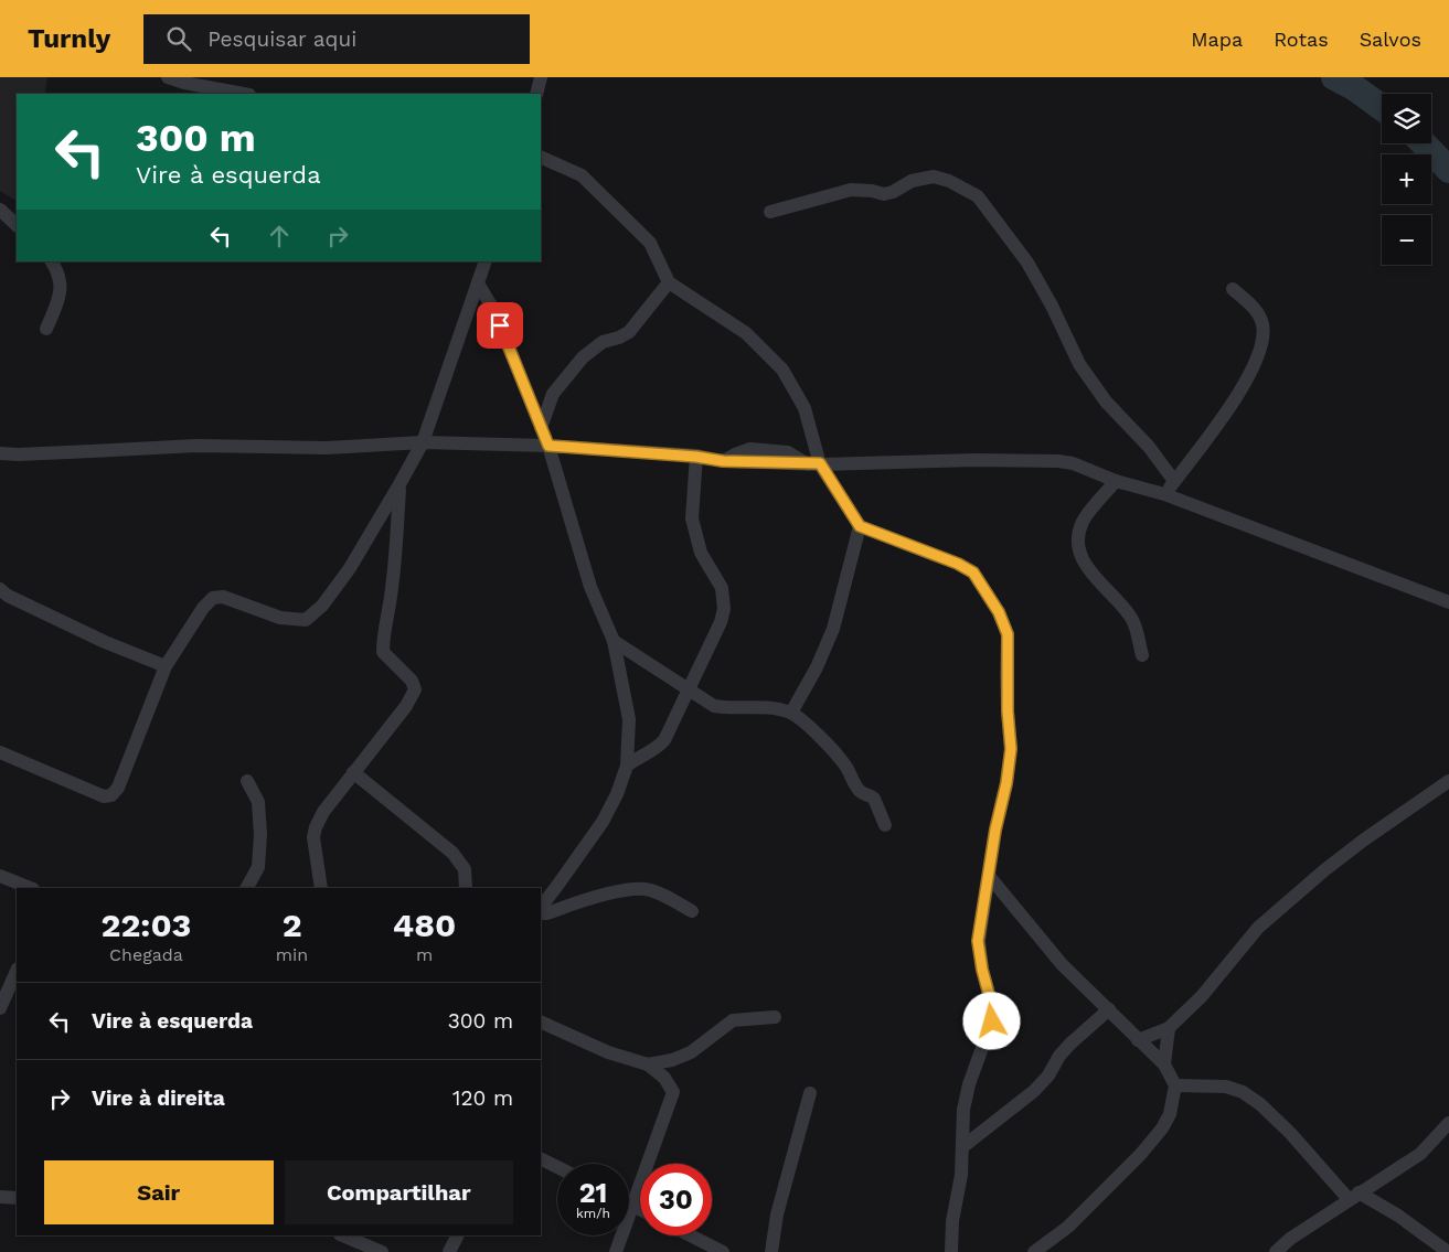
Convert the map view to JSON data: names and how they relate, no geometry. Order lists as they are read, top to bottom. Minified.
{"page":{"header":"Turnly","search":"Pesquisar aqui","nav":["Mapa","Rotas","Salvos"],"map_buttons":["+","−"],"turn":["300 m","Vire à esquerda"],"eta":["22:03","Chegada","2","min","480","m"],"list":[{"name":"Vire à esquerda","value":"300 m"},{"name":"Vire à direita","value":"120 m"}],"buttons":["Sair","Compartilhar"],"speed":"21 km/h","limit":"30"}}
